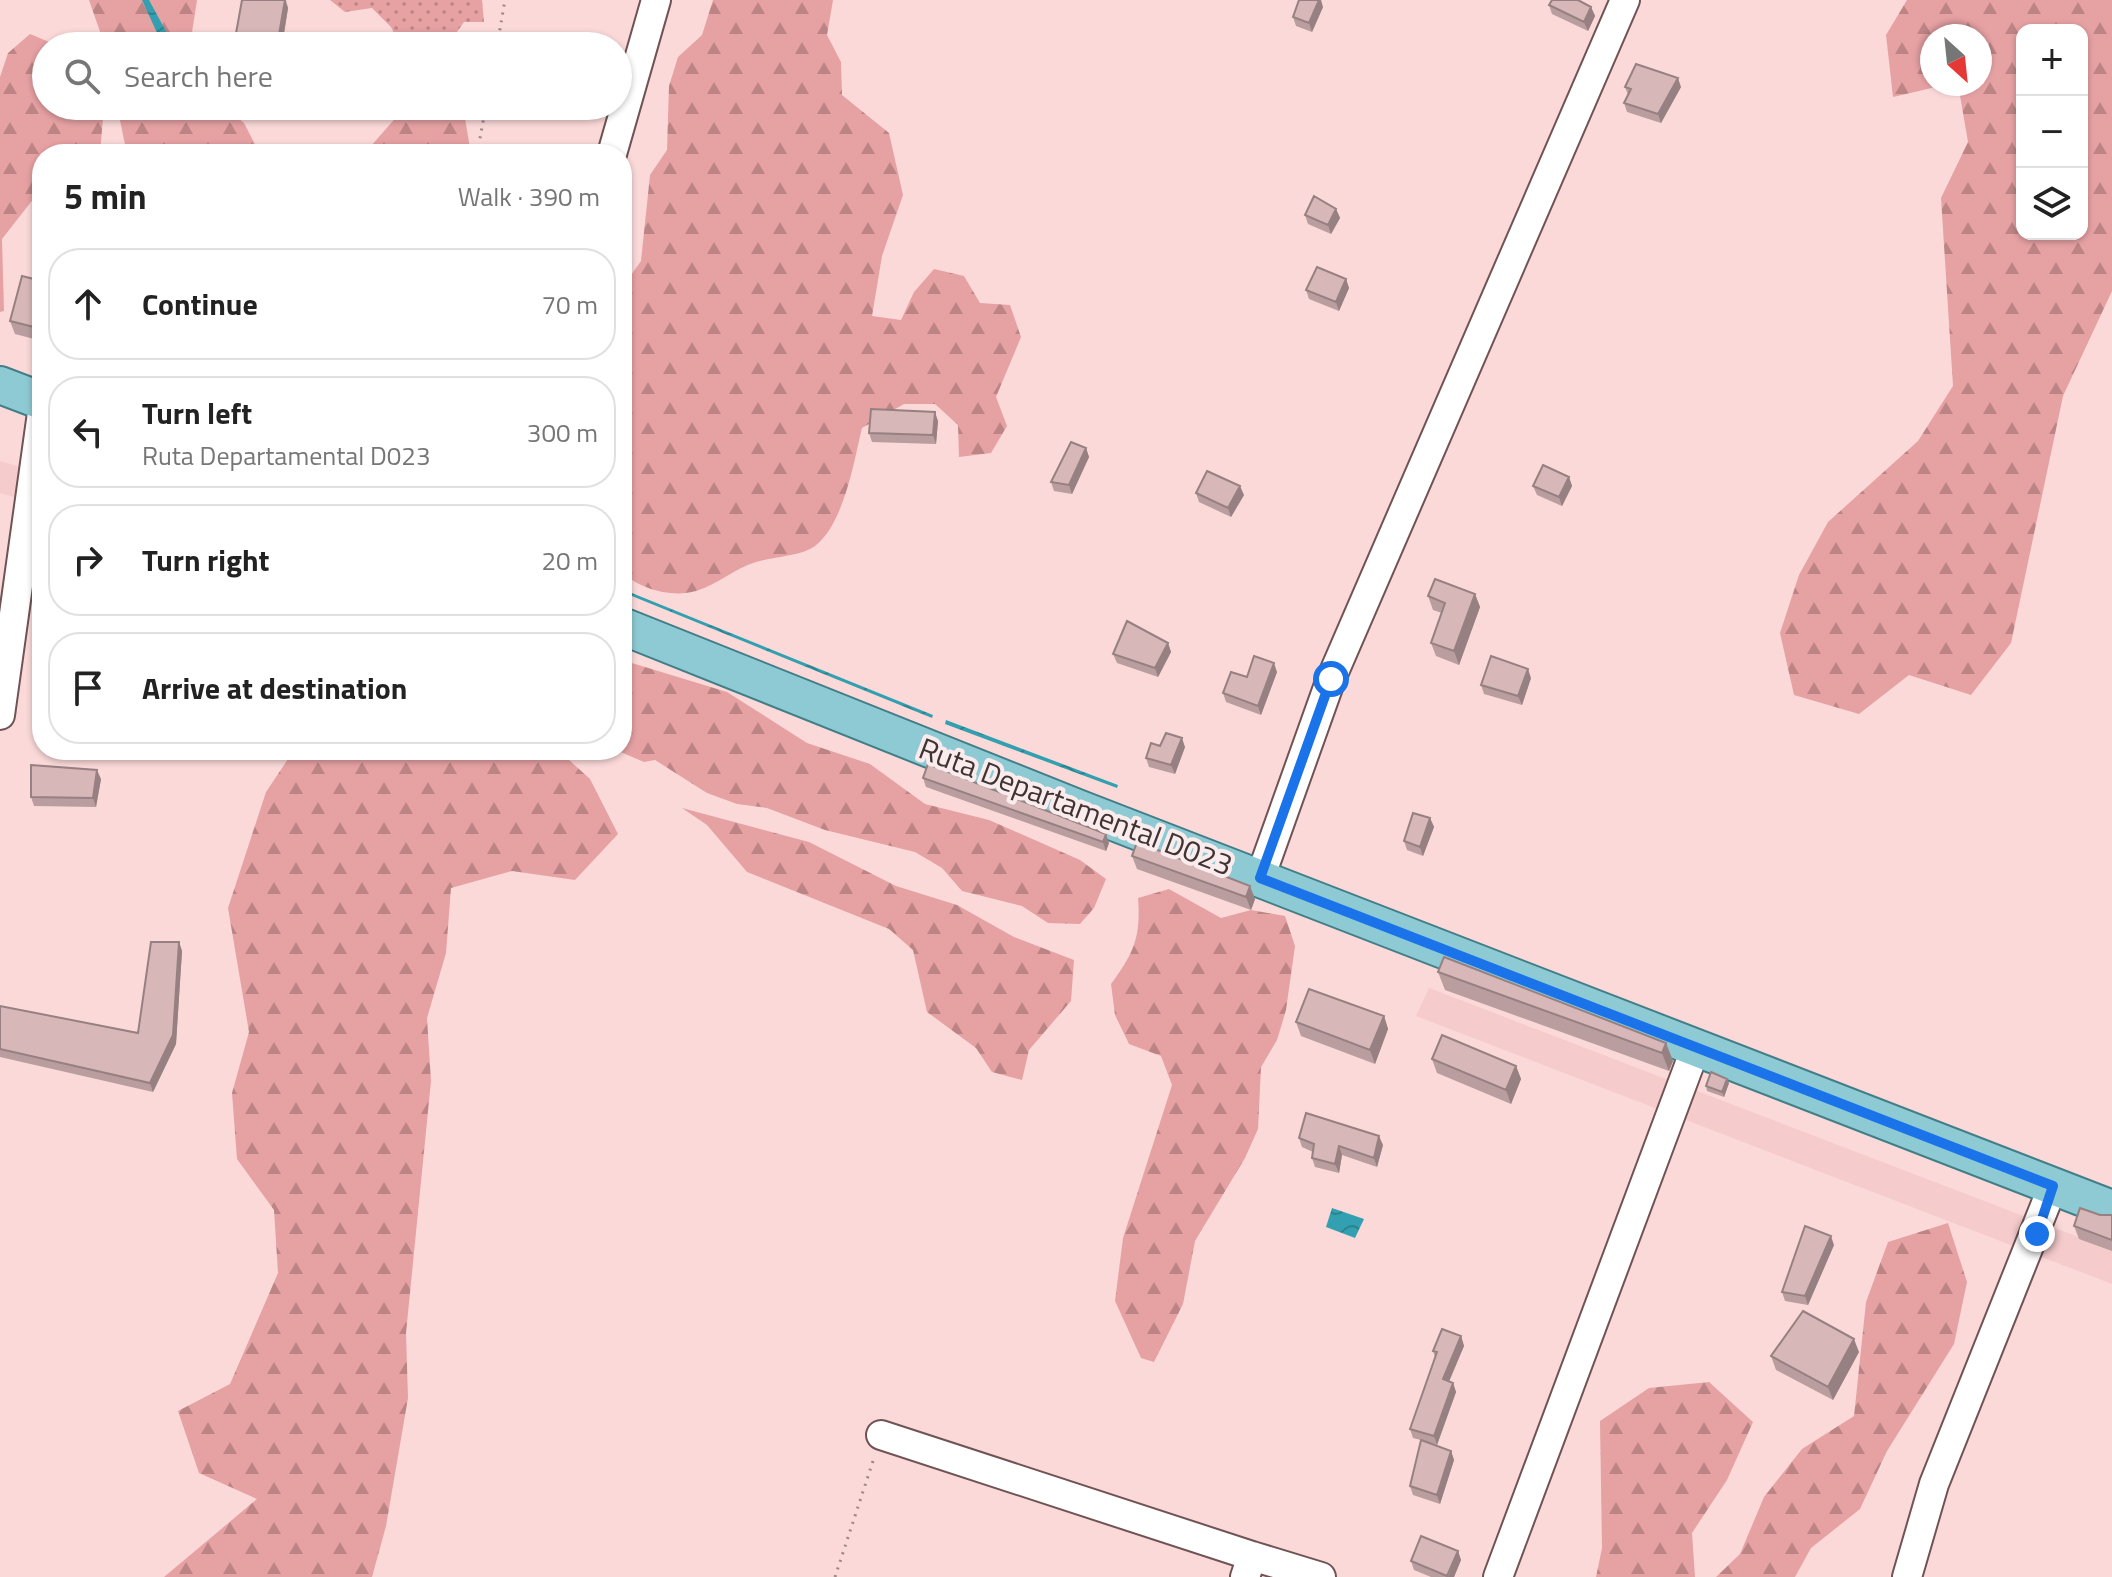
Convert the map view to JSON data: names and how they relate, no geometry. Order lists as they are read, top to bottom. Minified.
{"streets":{"main road":["Ruta Departamental D023"]},"north":"bottom right","page":{"map_buttons":["+","−"],"search":"Search here","heading":["5 min","Walk · 390 m"],"list":[["Continue","70 m"],["Turn left","Ruta Departamental D023","300 m"],["Turn right","20 m"],"Arrive at destination"]}}
